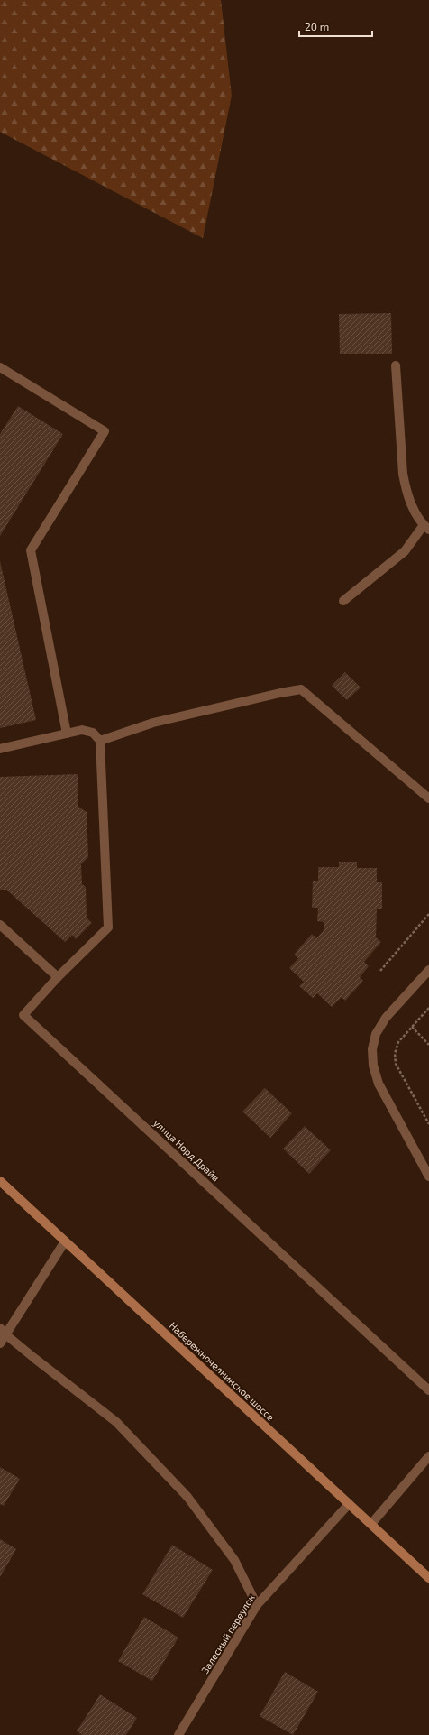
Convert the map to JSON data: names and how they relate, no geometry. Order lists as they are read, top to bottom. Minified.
{"streets":{"main road":["Набережночелнинское шоссе"],"street":["улица Норд Драйв","Залесный переулок"]},"crossings":[["Набережночелнинское шоссе","Залесный переулок"]],"scale_bar":"20 m"}
